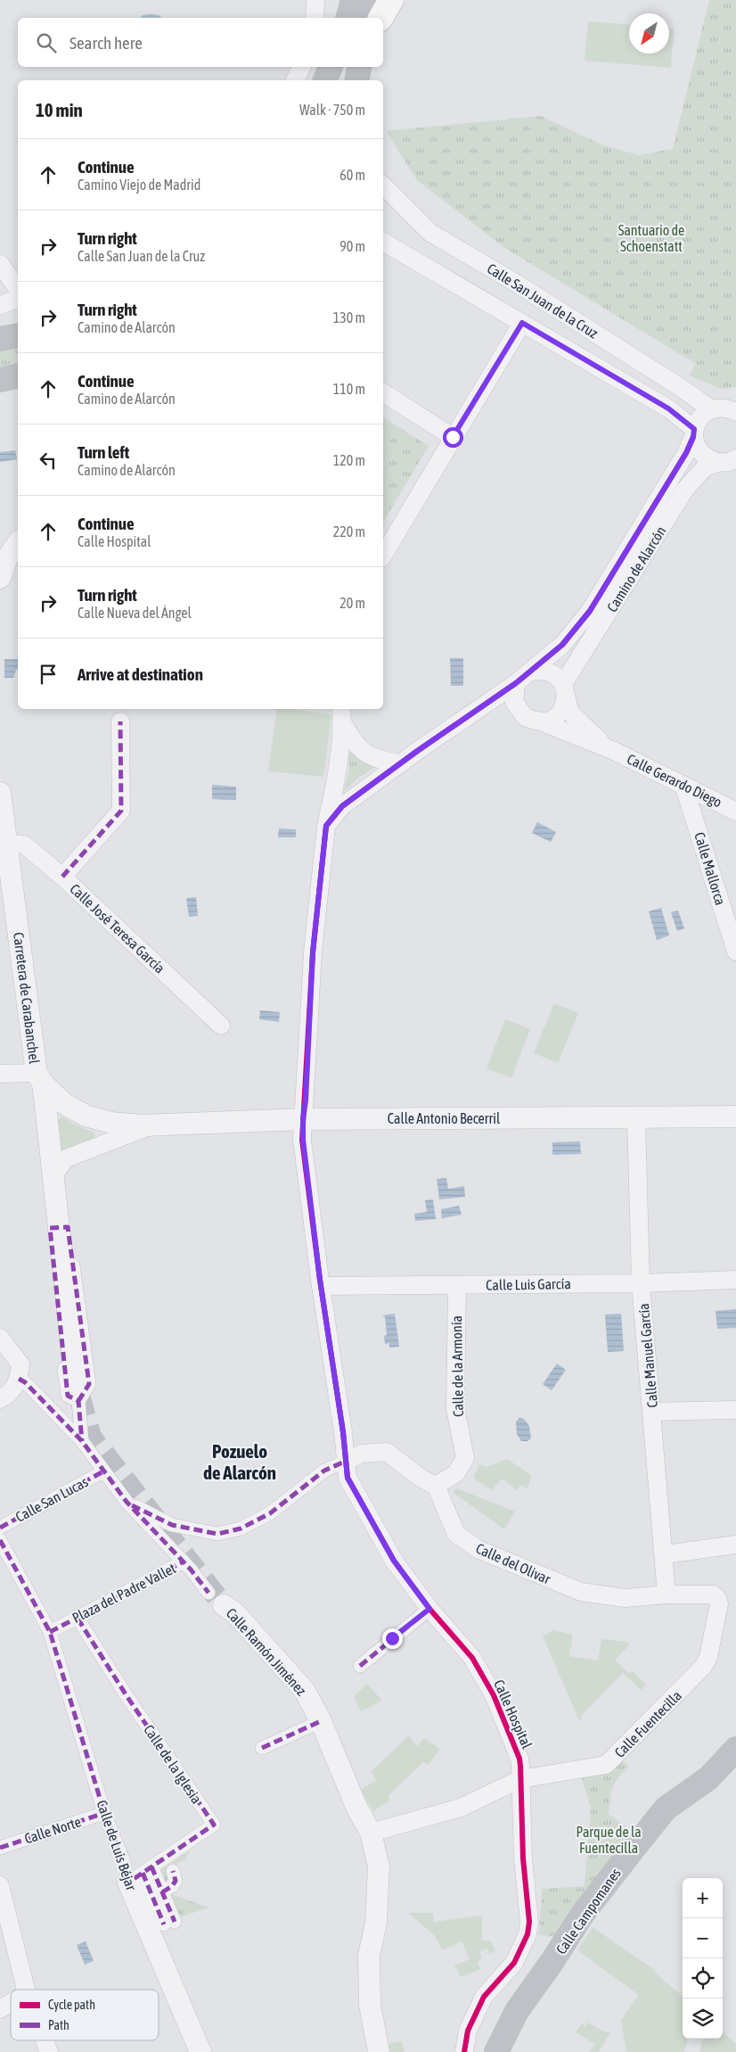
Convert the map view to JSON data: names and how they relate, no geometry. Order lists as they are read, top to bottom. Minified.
{"streets":{"main road":["Calle Campomanes"],"street":["Calle San Juan de la Cruz","Camino de Alarcón","Calle Gerardo Diego","Calle Mallorca","Calle José Teresa García","Carretera de Carabanchel","Calle Antonio Becerril","Calle Luis García","Calle Manuel García","Calle de la Armonía","Calle San Lucas","Calle del Olivar","Plaza del Padre Vallet","Calle Ramón Jiménez","Calle Hospital","Calle Fuentecilla","Calle de la Iglesia","Calle Norte","Calle de Luis Béjar"]},"crossings":[["Calle San Juan de la Cruz","Camino de Alarcón"],["Camino de Alarcón","Calle Gerardo Diego"],["Calle Gerardo Diego","Calle Mallorca"],["Calle José Teresa García","Carretera de Carabanchel"],["Carretera de Carabanchel","Calle Antonio Becerril"],["Carretera de Carabanchel","Plaza del Padre Vallet"],["Calle Antonio Becerril","Calle Manuel García"],["Calle Antonio Becerril","Calle Hospital"],["Calle Luis García","Calle Manuel García"],["Calle Luis García","Calle de la Armonía"],["Calle Luis García","Calle Hospital"],["Calle Manuel García","Calle del Olivar"],["Calle de la Armonía","Calle del Olivar"],["Calle San Lucas","Plaza del Padre Vallet"],["Calle del Olivar","Calle Fuentecilla"],["Plaza del Padre Vallet","Calle Ramón Jiménez"],["Plaza del Padre Vallet","Calle de la Iglesia"],["Plaza del Padre Vallet","Calle de Luis Béjar"],["Calle Ramón Jiménez","Calle Fuentecilla"],["Calle Hospital","Calle Fuentecilla"],["Calle de la Iglesia","Calle de Luis Béjar"],["Calle Norte","Calle de Luis Béjar"]],"districts":["Pozuelo de Alarcón"],"parks":["Santuario de Schoenstatt","Parque de la Fuentecilla"],"legend":["Cycle path","Path"],"north":"bottom left","page":{"search":"Search here","heading":["10 min","Walk · 750 m"],"list":[["Continue","Camino Viejo de Madrid","60 m"],["Turn right","Calle San Juan de la Cruz","90 m"],["Turn right","Camino de Alarcón","130 m"],["Continue","Camino de Alarcón","110 m"],["Turn left","Camino de Alarcón","120 m"],["Continue","Calle Hospital","220 m"],["Turn right","Calle Nueva del Ángel","20 m"],"Arrive at destination"],"map_buttons":["+","−"]}}
